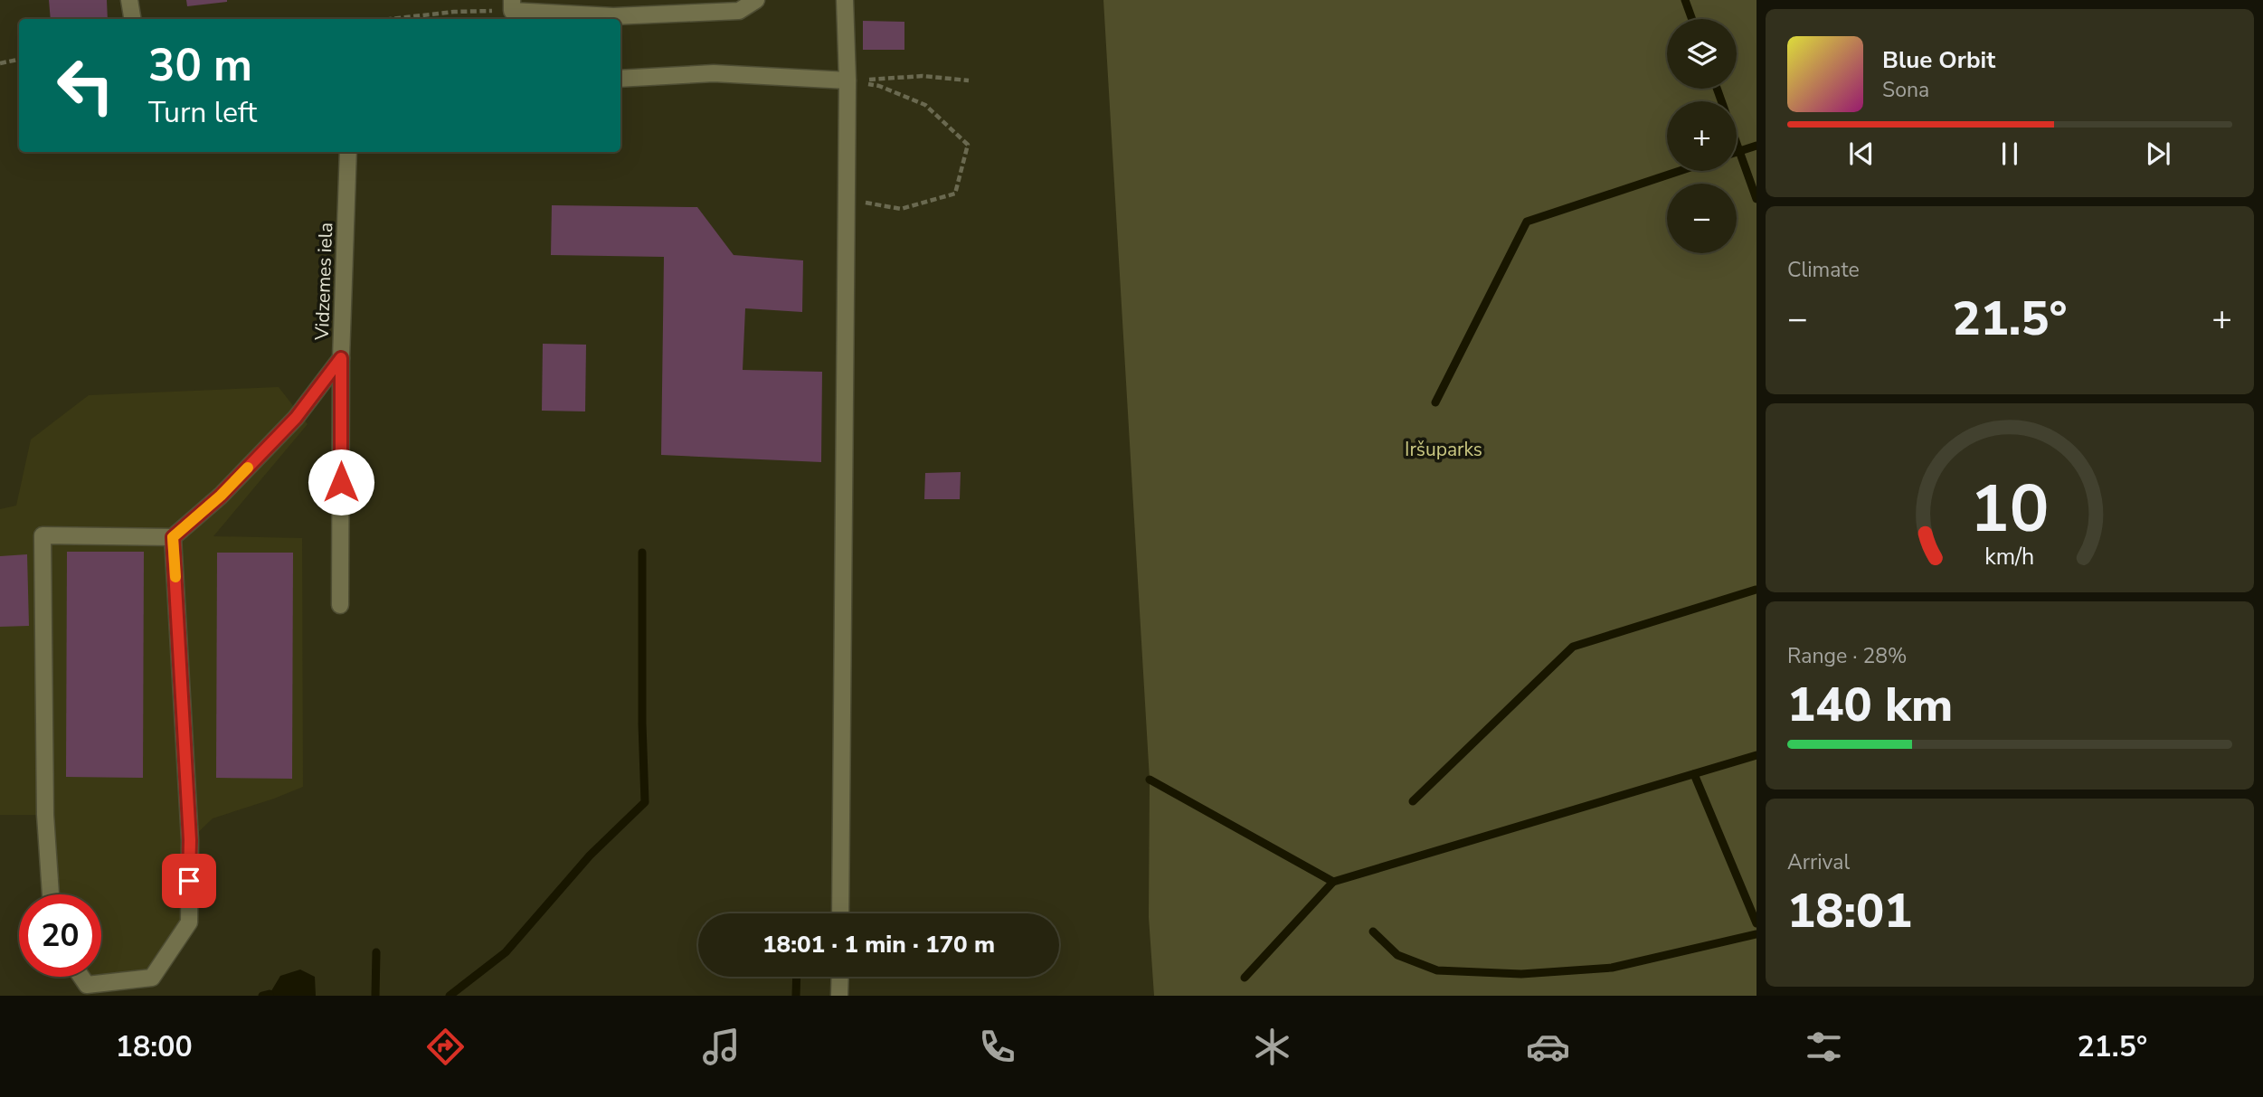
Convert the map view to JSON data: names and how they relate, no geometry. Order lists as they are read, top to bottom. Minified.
{"streets":{"street":["Vidzemes iela"]},"parks":["Iršuparks"],"page":{"map_buttons":["+","−"],"turn":["30 m","Turn left"],"song":["Blue Orbit","Sona"],"tile":["Climate",["Range · 28%","140 km"],["Arrival","18:01"]],"heat":["−","21.5°","+"],"limit":"20","trip":"18:01 · 1 min · 170 m","tabs":["18:00","21.5°"],"gauge":["10","km/h"]}}
